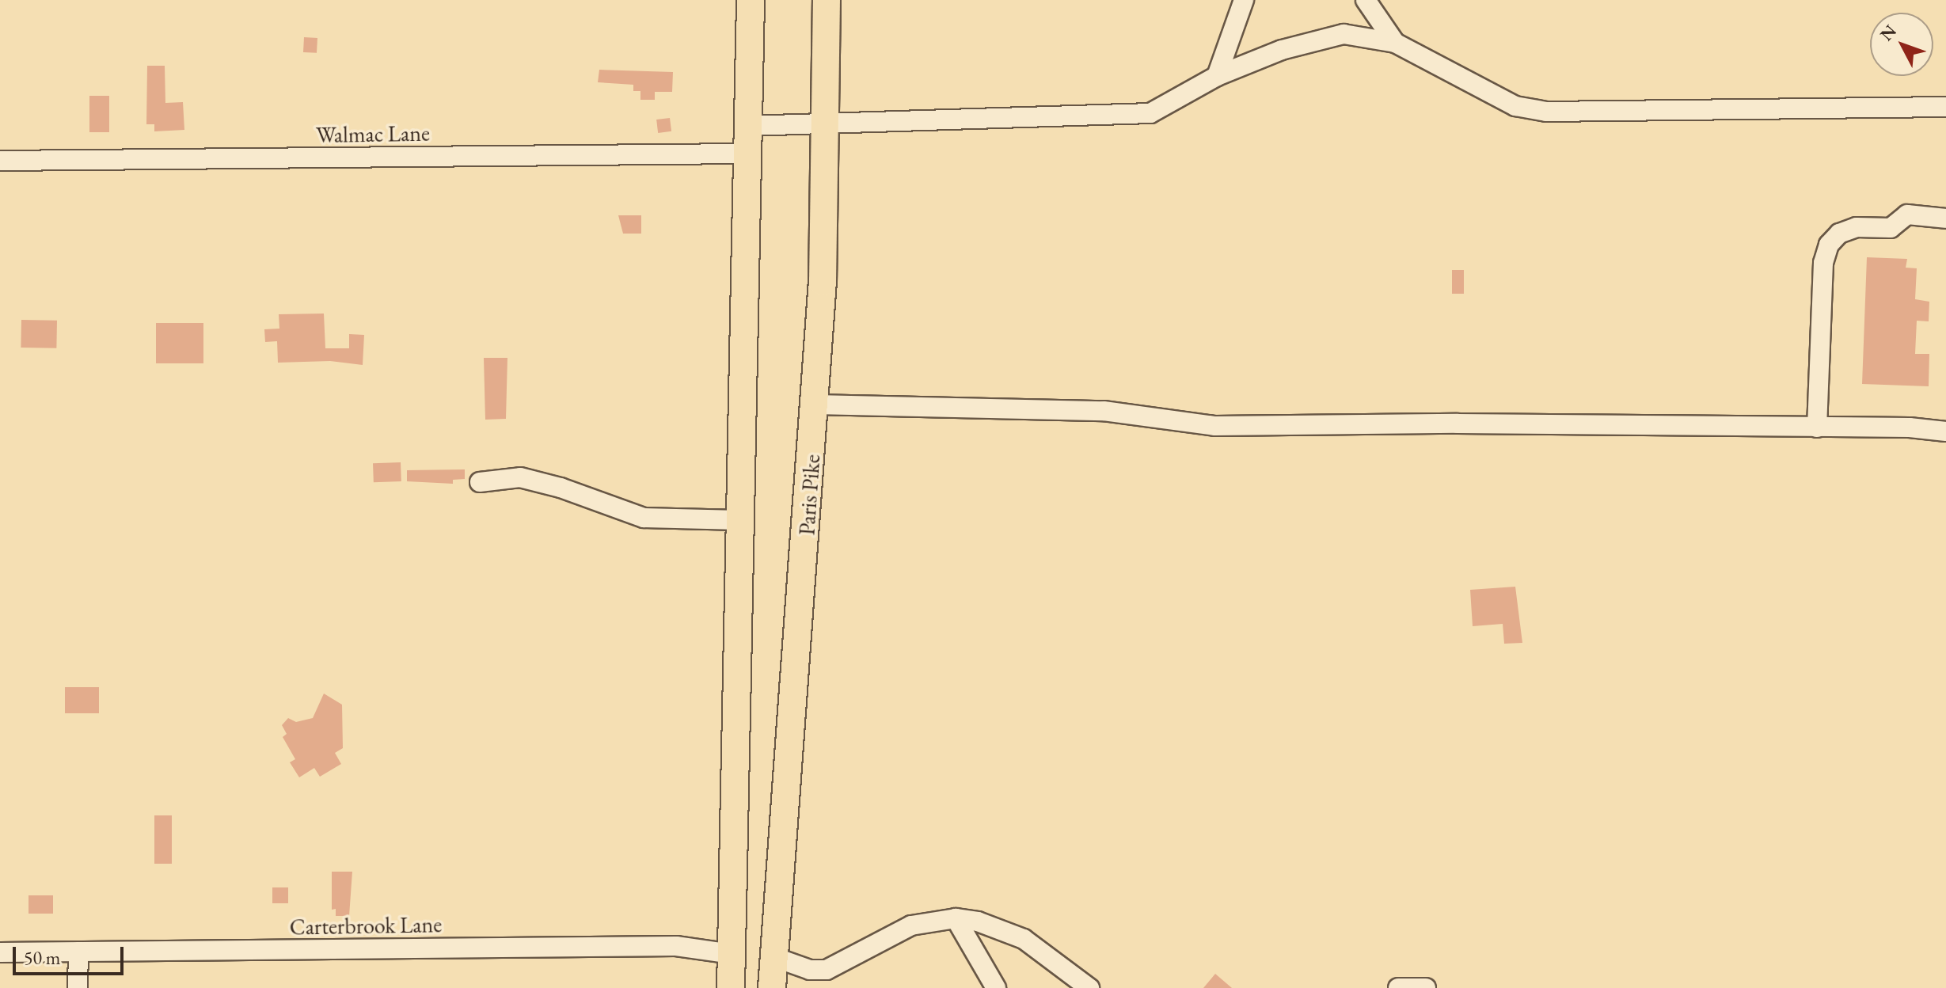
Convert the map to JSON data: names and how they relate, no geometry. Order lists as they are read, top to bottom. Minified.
{"streets":{"highway":["Paris Pike"],"street":["Walmac Lane","Carterbrook Lane"]},"scale_bar":"50 m","north":"top left"}
